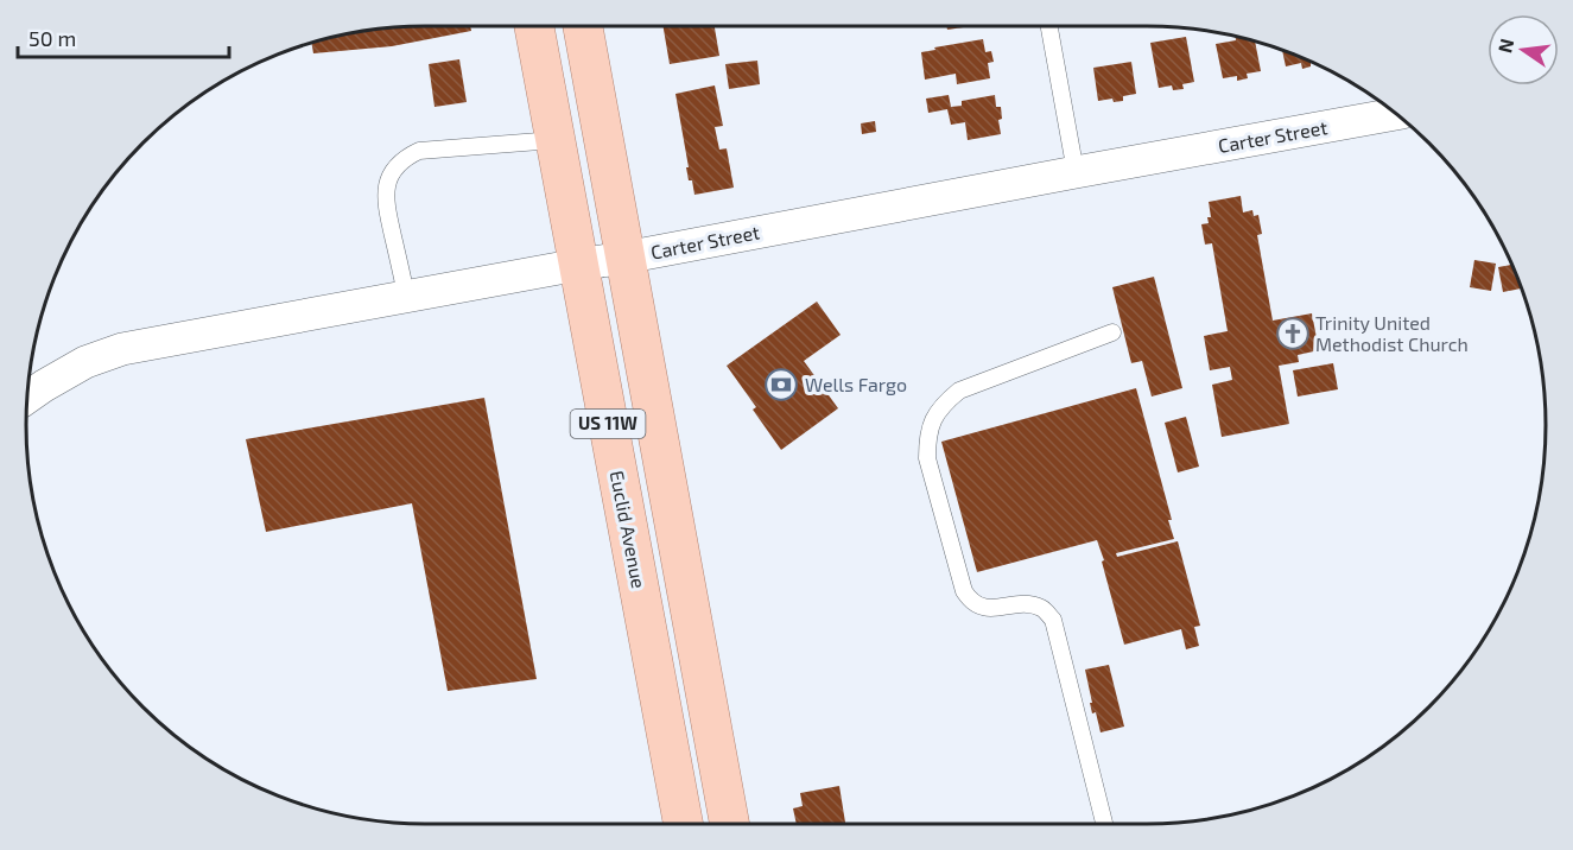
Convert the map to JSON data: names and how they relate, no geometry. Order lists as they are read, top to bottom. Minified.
{"streets":{"main road":["US 11W","Euclid Avenue"],"street":["Carter Street"]},"crossings":[["Carter Street","US 11W"],["Carter Street","Euclid Avenue"]],"places":{"church":["Trinity United Methodist Church"],"bank":["Wells Fargo"]},"scale_bar":"50 m","north":"left"}
